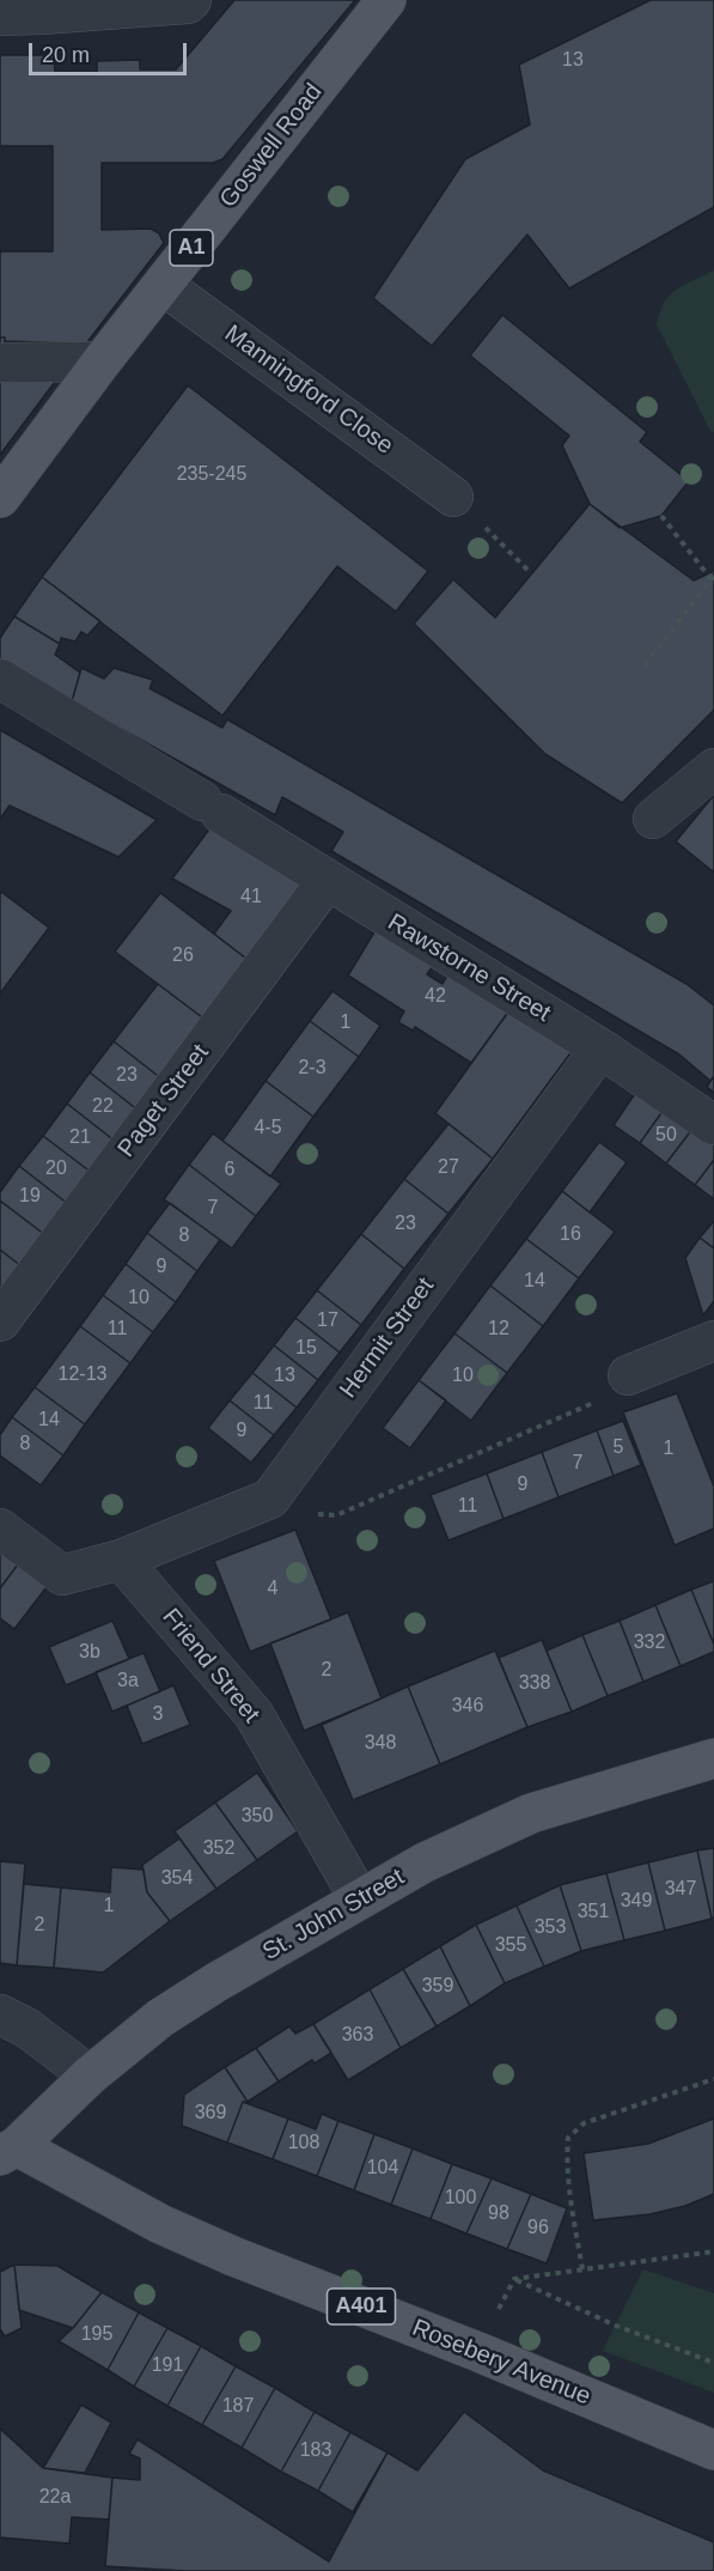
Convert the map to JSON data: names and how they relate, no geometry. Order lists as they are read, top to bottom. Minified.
{"streets":{"main road":["Goswell Road","A1","St. John Street","A401","Rosebery Avenue"],"street":["Manningford Close","Rawstorne Street","Paget Street","Hermit Street","Friend Street"]},"crossings":[["Goswell Road","Manningford Close"],["Rawstorne Street","Paget Street"],["Rawstorne Street","Hermit Street"],["Hermit Street","Friend Street"],["Friend Street","St. John Street"],["St. John Street","Rosebery Avenue"]],"house_numbers":["13","235-245","41","26","42","1","2-3","23","22","4-5","50","21","27","20","6","19","7","23","16","8","9","14","10","17","11","12","15","12-13","13","10","11","14","9","8","5","1","7","9","11","4","332","3b","2","3a","338","346","3","348","350","352","354","347","349","1","351","2","353","355","359","363","369","108","104","100","98","96","195","191","187","183","22a"],"scale_bar":"20 m"}
